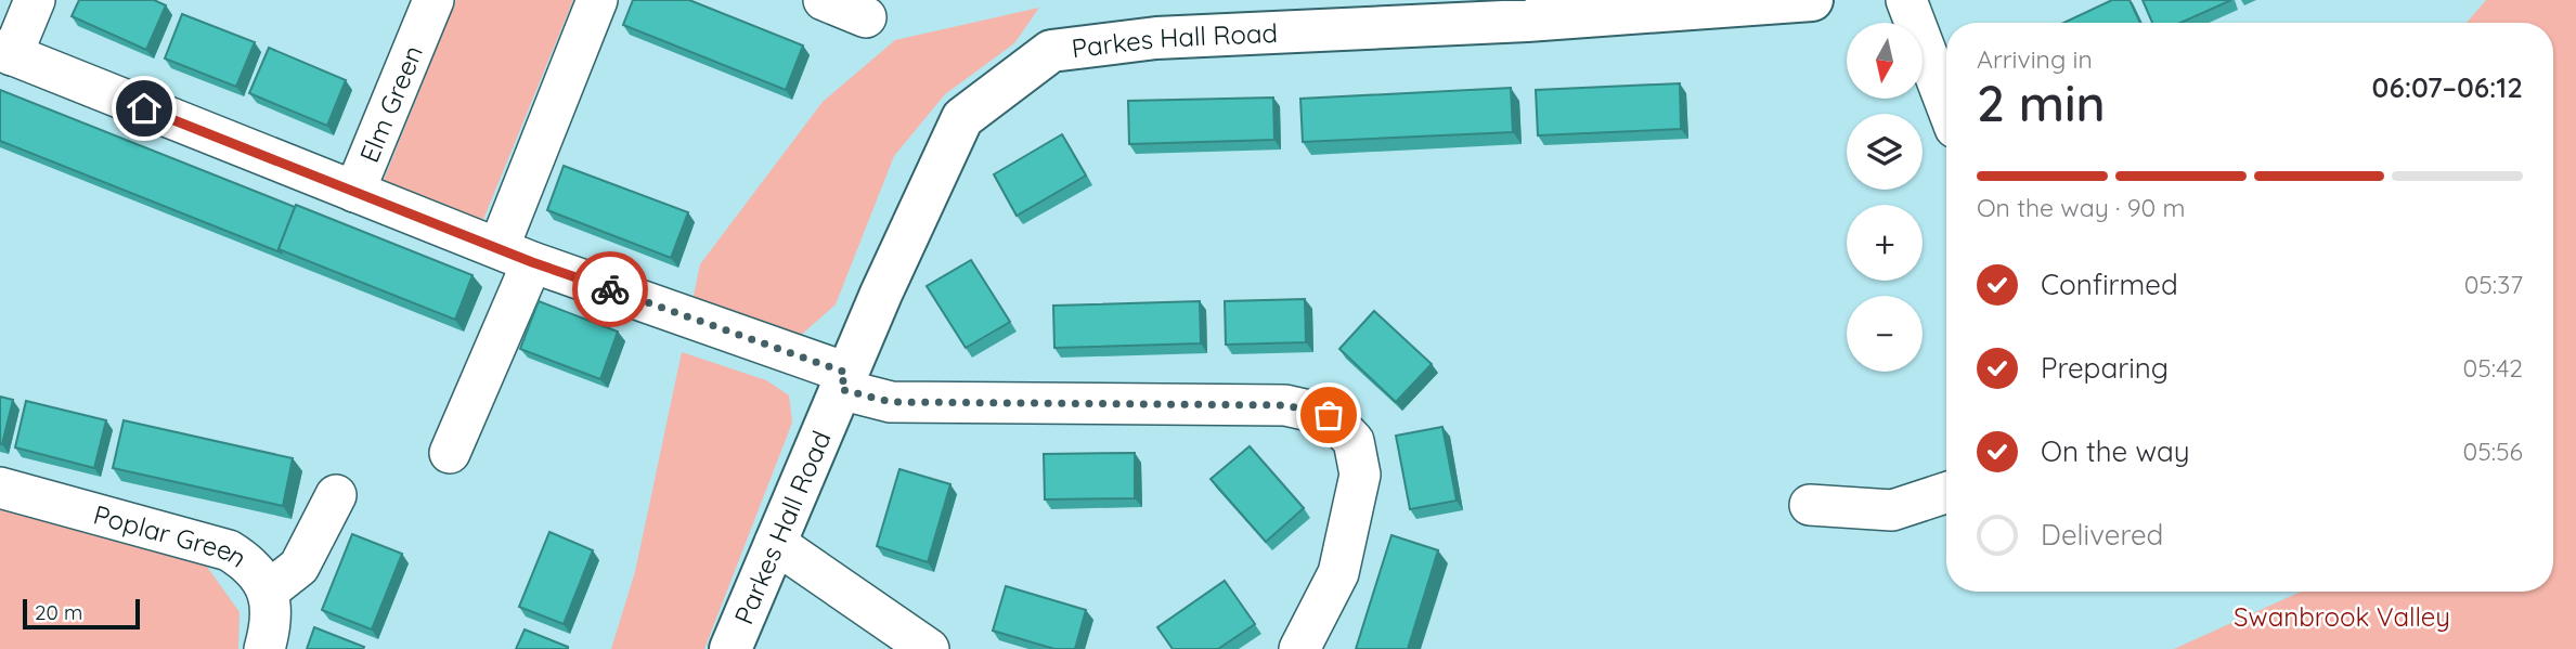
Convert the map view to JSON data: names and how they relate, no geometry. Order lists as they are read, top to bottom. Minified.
{"streets":{"street":["Parkes Hall Road","Elm Green","Poplar Green"]},"crossings":[["Parkes Hall Road","Elm Green"]],"parks":["Swanbrook Valley"],"scale_bar":"20 m","north":"bottom","page":{"map_buttons":["+","−"],"heading":["2 min","Arriving in","06:07–06:12"],"bar":"On the way · 90 m","list":[["Confirmed","05:37"],["Preparing","05:42"],["On the way","05:56"],"Delivered"],"scale":"20 m"}}
